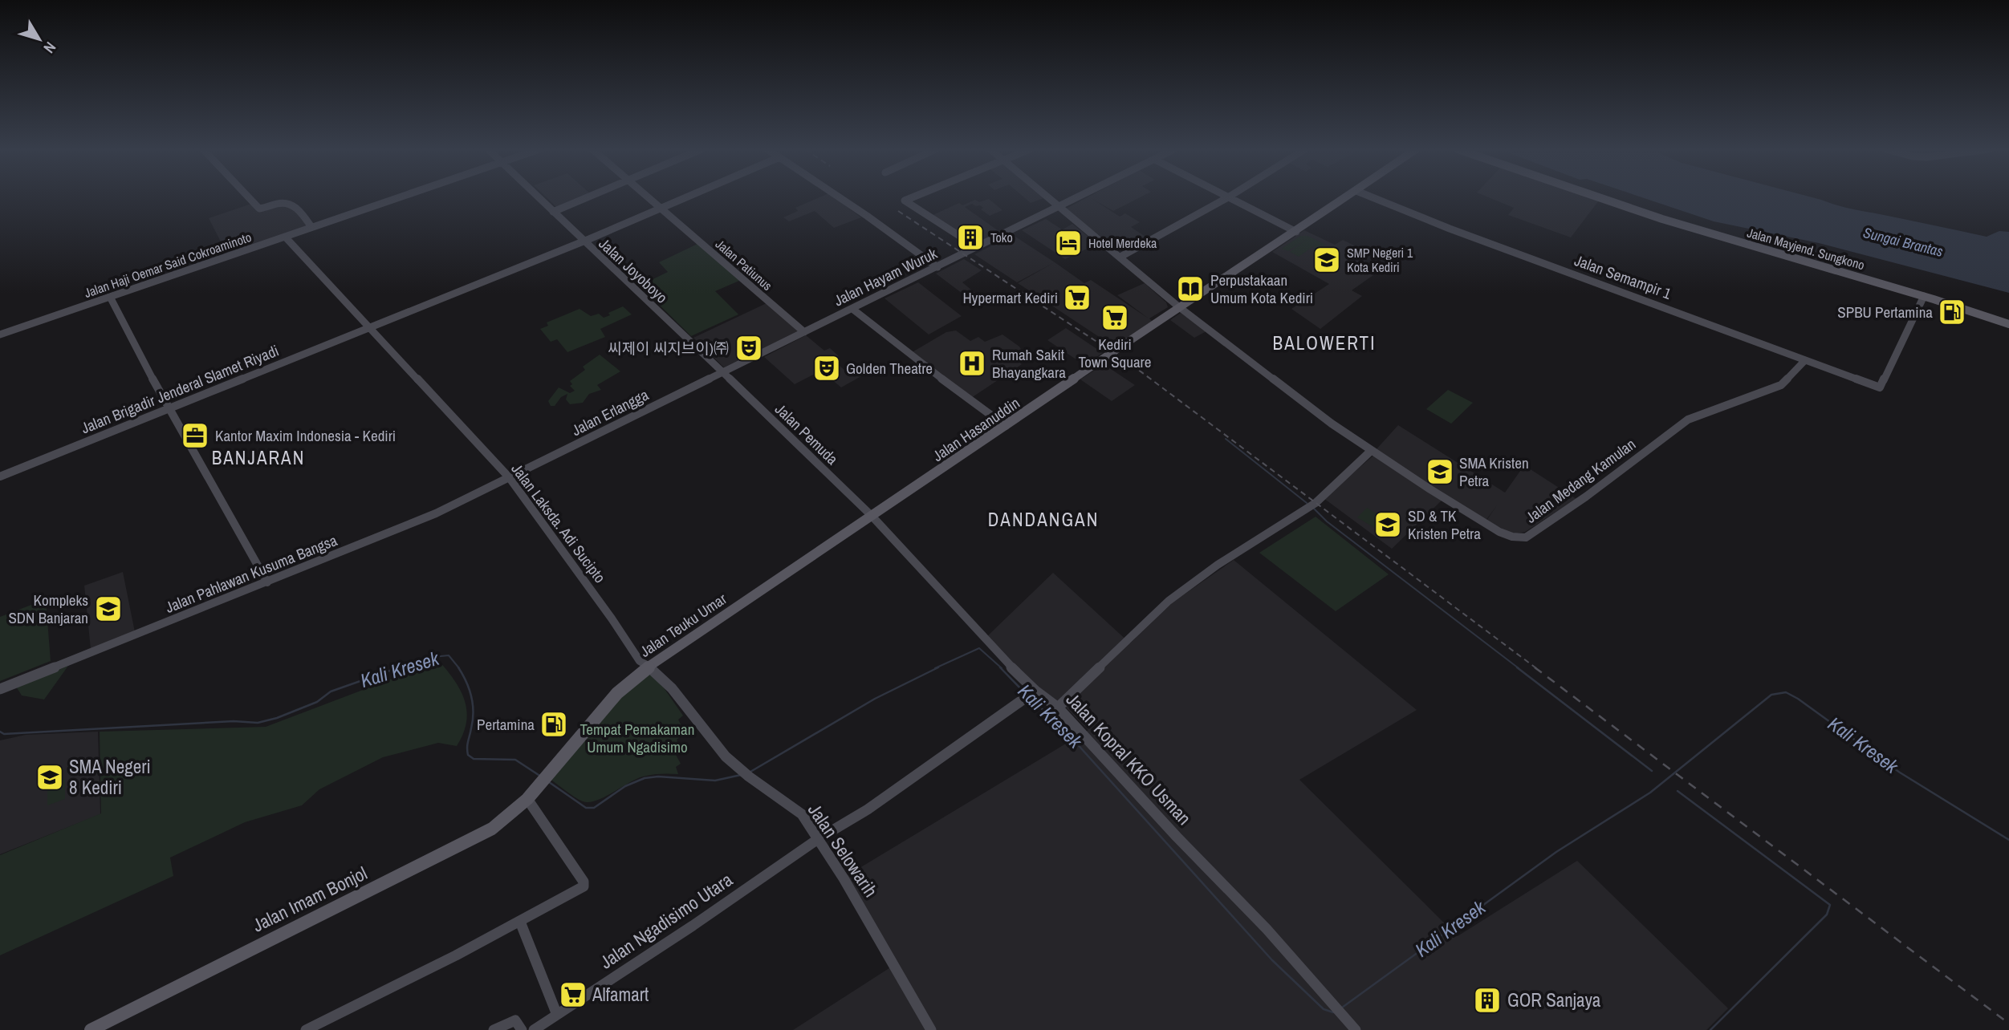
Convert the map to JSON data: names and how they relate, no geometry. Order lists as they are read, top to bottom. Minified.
{"streets":{"main road":["Jalan Mayjend. Sungkono","Jalan Hasanuddin","Jalan Teuku Umar","Jalan Imam Bonjol"],"street":["Jalan Haji Oemar Said Cokroaminoto","Jalan Patiunus","Jalan Joyoboyo","Jalan Hayam Wuruk","Jalan Semampir 1","Jalan Brigadir Jenderal Slamet Riyadi","Jalan Erlangga","Jalan Pemuda","Jalan Medang Kamulan","Jalan Laksda. Adi Sucipto","Jalan Pahlawan Kusuma Bangsa","Jalan Kopral KKO Usman","Jalan Selowarih","Jalan Ngadisimo Utara"]},"crossings":[["Jalan Mayjend. Sungkono","Jalan Semampir 1"],["Jalan Haji Oemar Said Cokroaminoto","Jalan Laksda. Adi Sucipto"],["Jalan Patiunus","Jalan Hayam Wuruk"],["Jalan Patiunus","Jalan Brigadir Jenderal Slamet Riyadi"],["Jalan Joyoboyo","Jalan Hayam Wuruk"],["Jalan Joyoboyo","Jalan Brigadir Jenderal Slamet Riyadi"],["Jalan Joyoboyo","Jalan Erlangga"],["Jalan Joyoboyo","Jalan Pemuda"],["Jalan Hayam Wuruk","Jalan Erlangga"],["Jalan Hayam Wuruk","Jalan Pemuda"],["Jalan Hayam Wuruk","Jalan Medang Kamulan"],["Jalan Semampir 1","Jalan Medang Kamulan"],["Jalan Brigadir Jenderal Slamet Riyadi","Jalan Laksda. Adi Sucipto"],["Jalan Erlangga","Jalan Pemuda"],["Jalan Erlangga","Jalan Laksda. Adi Sucipto"],["Jalan Erlangga","Jalan Pahlawan Kusuma Bangsa"],["Jalan Hasanuddin","Jalan Pemuda"],["Jalan Hasanuddin","Jalan Medang Kamulan"],["Jalan Hasanuddin","Jalan Teuku Umar"],["Jalan Hasanuddin","Jalan Kopral KKO Usman"],["Jalan Pemuda","Jalan Teuku Umar"],["Jalan Pemuda","Jalan Kopral KKO Usman"],["Jalan Laksda. Adi Sucipto","Jalan Pahlawan Kusuma Bangsa"],["Jalan Laksda. Adi Sucipto","Jalan Teuku Umar"],["Jalan Laksda. Adi Sucipto","Jalan Selowarih"],["Jalan Teuku Umar","Jalan Kopral KKO Usman"],["Jalan Teuku Umar","Jalan Selowarih"],["Jalan Teuku Umar","Jalan Imam Bonjol"],["Jalan Kopral KKO Usman","Jalan Ngadisimo Utara"],["Jalan Selowarih","Jalan Ngadisimo Utara"]],"districts":["BALOWERTI","BANJARAN","DANDANGAN"],"water":["Sungai Brantas","Kali Kresek"],"parks":["Tempat Pemakaman Umum Ngadisimo"],"places":{"building":["Toko","GOR Sanjaya"],"hotel":["Hotel Merdeka"],"school or university":["SMP Negeri 1 Kota Kediri","SMA Kristen Petra","SD & TK Kristen Petra","Kompleks SDN Banjaran","SMA Negeri 8 Kediri"],"library":["Perpustakaan Umum Kota Kediri"],"supermarket":["Hypermart Kediri","Kediri Town Square","Alfamart"],"fuel station":["SPBU Pertamina","Pertamina"],"theatre":["씨제이 씨지브이)㈜","Golden Theatre"],"hospital":["Rumah Sakit Bhayangkara"],"office":["Kantor Maxim Indonesia - Kediri"]},"north":"bottom right"}
